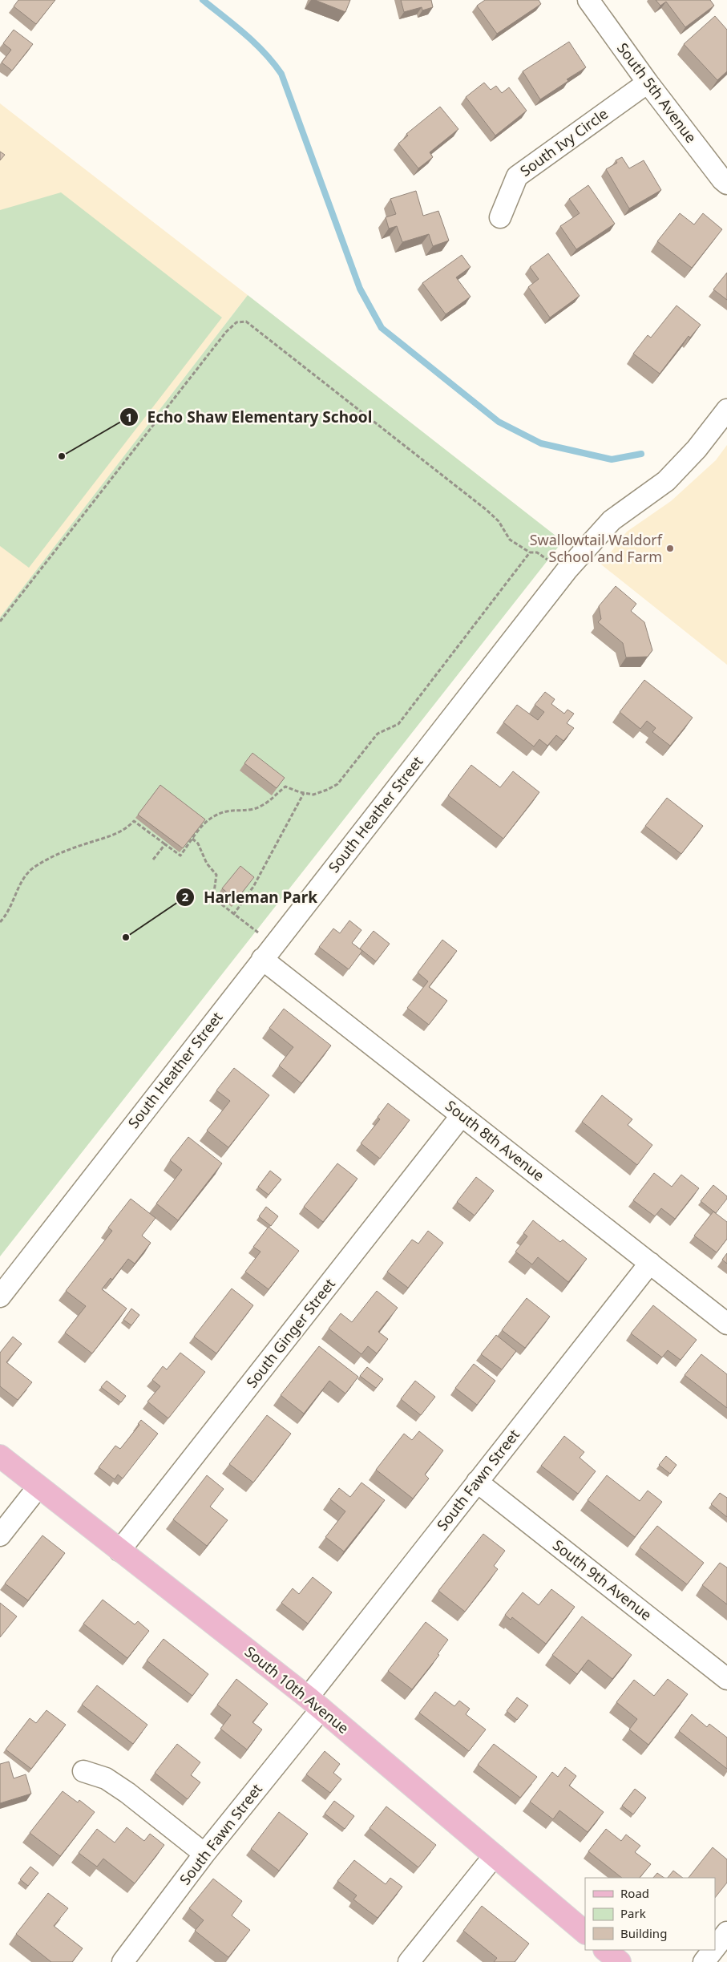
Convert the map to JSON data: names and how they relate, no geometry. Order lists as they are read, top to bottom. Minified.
{"streets":{"main road":["South 10th Avenue"],"street":["South 5th Avenue","South Ivy Circle","South Heather Street","South 8th Avenue","South Ginger Street","South Fawn Street","South 9th Avenue"]},"crossings":[["South 5th Avenue","South Ivy Circle"],["South Heather Street","South 8th Avenue"],["South 8th Avenue","South Ginger Street"],["South 8th Avenue","South Fawn Street"],["South Ginger Street","South 10th Avenue"],["South Fawn Street","South 9th Avenue"],["South Fawn Street","South 10th Avenue"]],"places":["Echo Shaw Elementary School","Swallowtail Waldorf School and Farm","Harleman Park"],"legend":["Road","Park","Building"]}
